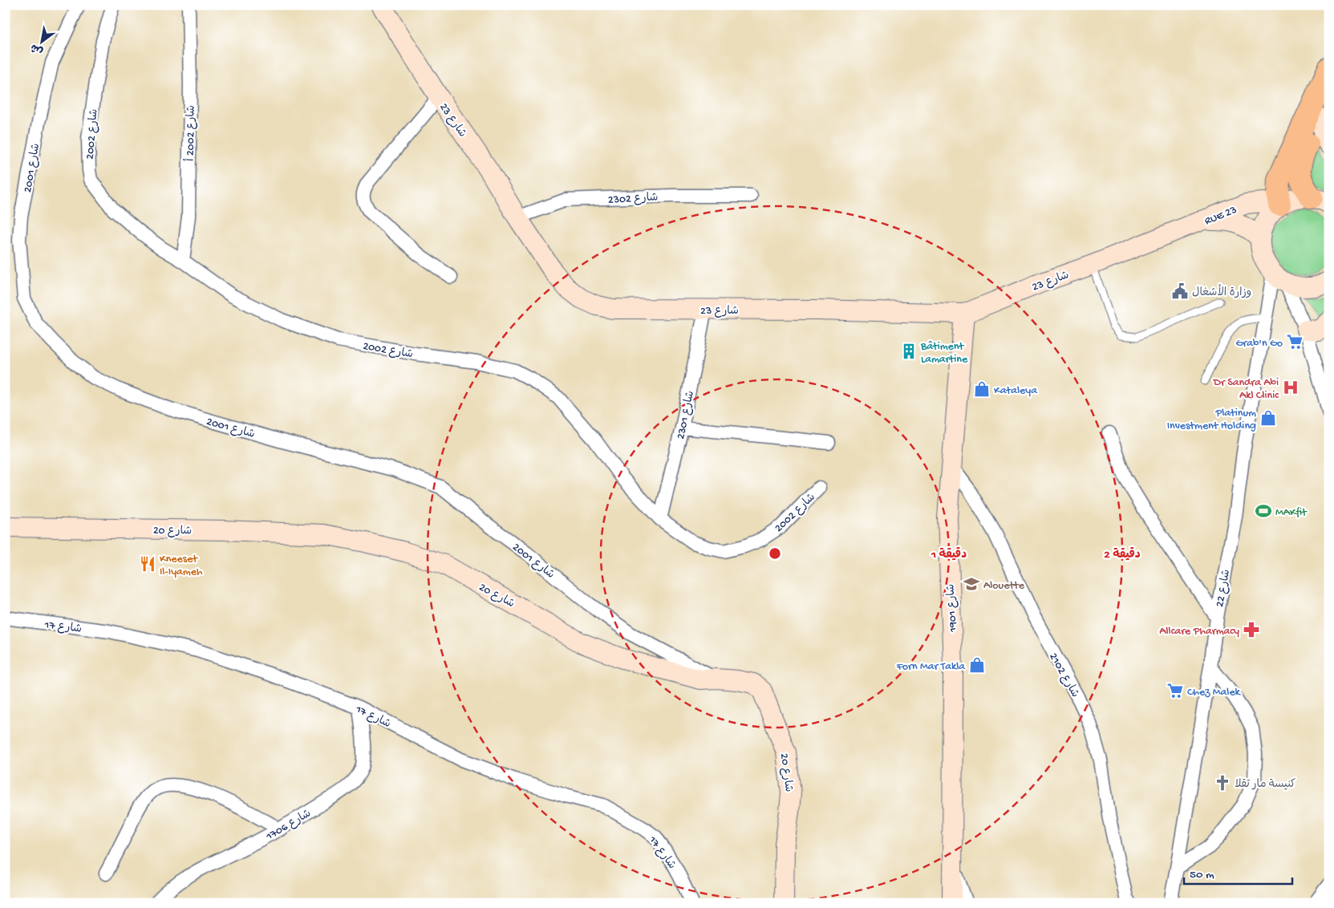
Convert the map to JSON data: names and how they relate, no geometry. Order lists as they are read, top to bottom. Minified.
{"streets":{"street":["شارع 23","شارع 2002 أ","شارع 2002","شارع 2001","شارع 2302","RUE 23","شارع 2301","شارع 20","شارع 22","شارع 1901","شارع 17","شارع 2102","شارع 1706"]},"crossings":[["شارع 23","شارع 2302"],["شارع 23","RUE 23"],["شارع 23","شارع 2301"],["شارع 23","شارع 1901"],["شارع 2002 أ","شارع 2002"],["شارع 2002","شارع 2301"],["شارع 2001","شارع 20"],["شارع 1901","شارع 2102"],["شارع 17","شارع 1706"]],"places":{"public building":["وزارة الأشغال"],"supermarket":["Grab'n Go","Chez Malek"],"building":["Bâtiment Lamartine"],"hospital":["Dr Sandra Abi Akl Clinic"],"shop":["Kataleya","Platinum Investment Holding","Forn Mar Takla"],"sports":["MAKfit"],"restaurant":["Kneeset Il-Iyameh"],"school or university":["Alouette"],"pharmacy":["Allcare Pharmacy"],"church":["كنيسة مار تقلا"]},"scale_bar":"50 m","north":"bottom left","rings":["1 دقيقة","2 دقيقة"]}
